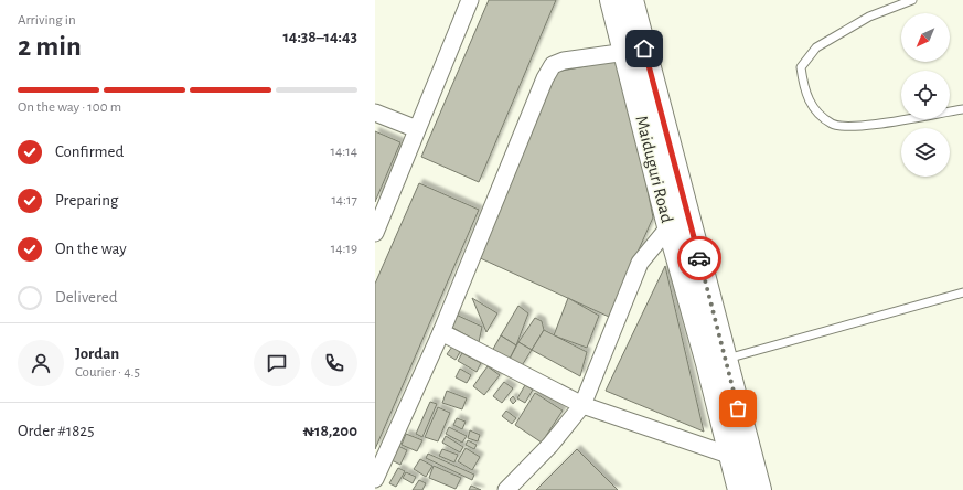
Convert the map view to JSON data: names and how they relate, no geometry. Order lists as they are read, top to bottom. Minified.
{"streets":{"highway":["Maiduguri Road"]},"north":"bottom left","page":{"heading":["2 min","Arriving in","14:38–14:43"],"panel":["Jordan","Courier · 4.5","Order #1825","₦18,200"],"bar":"On the way · 100 m","list":[["Confirmed","14:14"],["Preparing","14:17"],["On the way","14:19"],"Delivered"]}}
